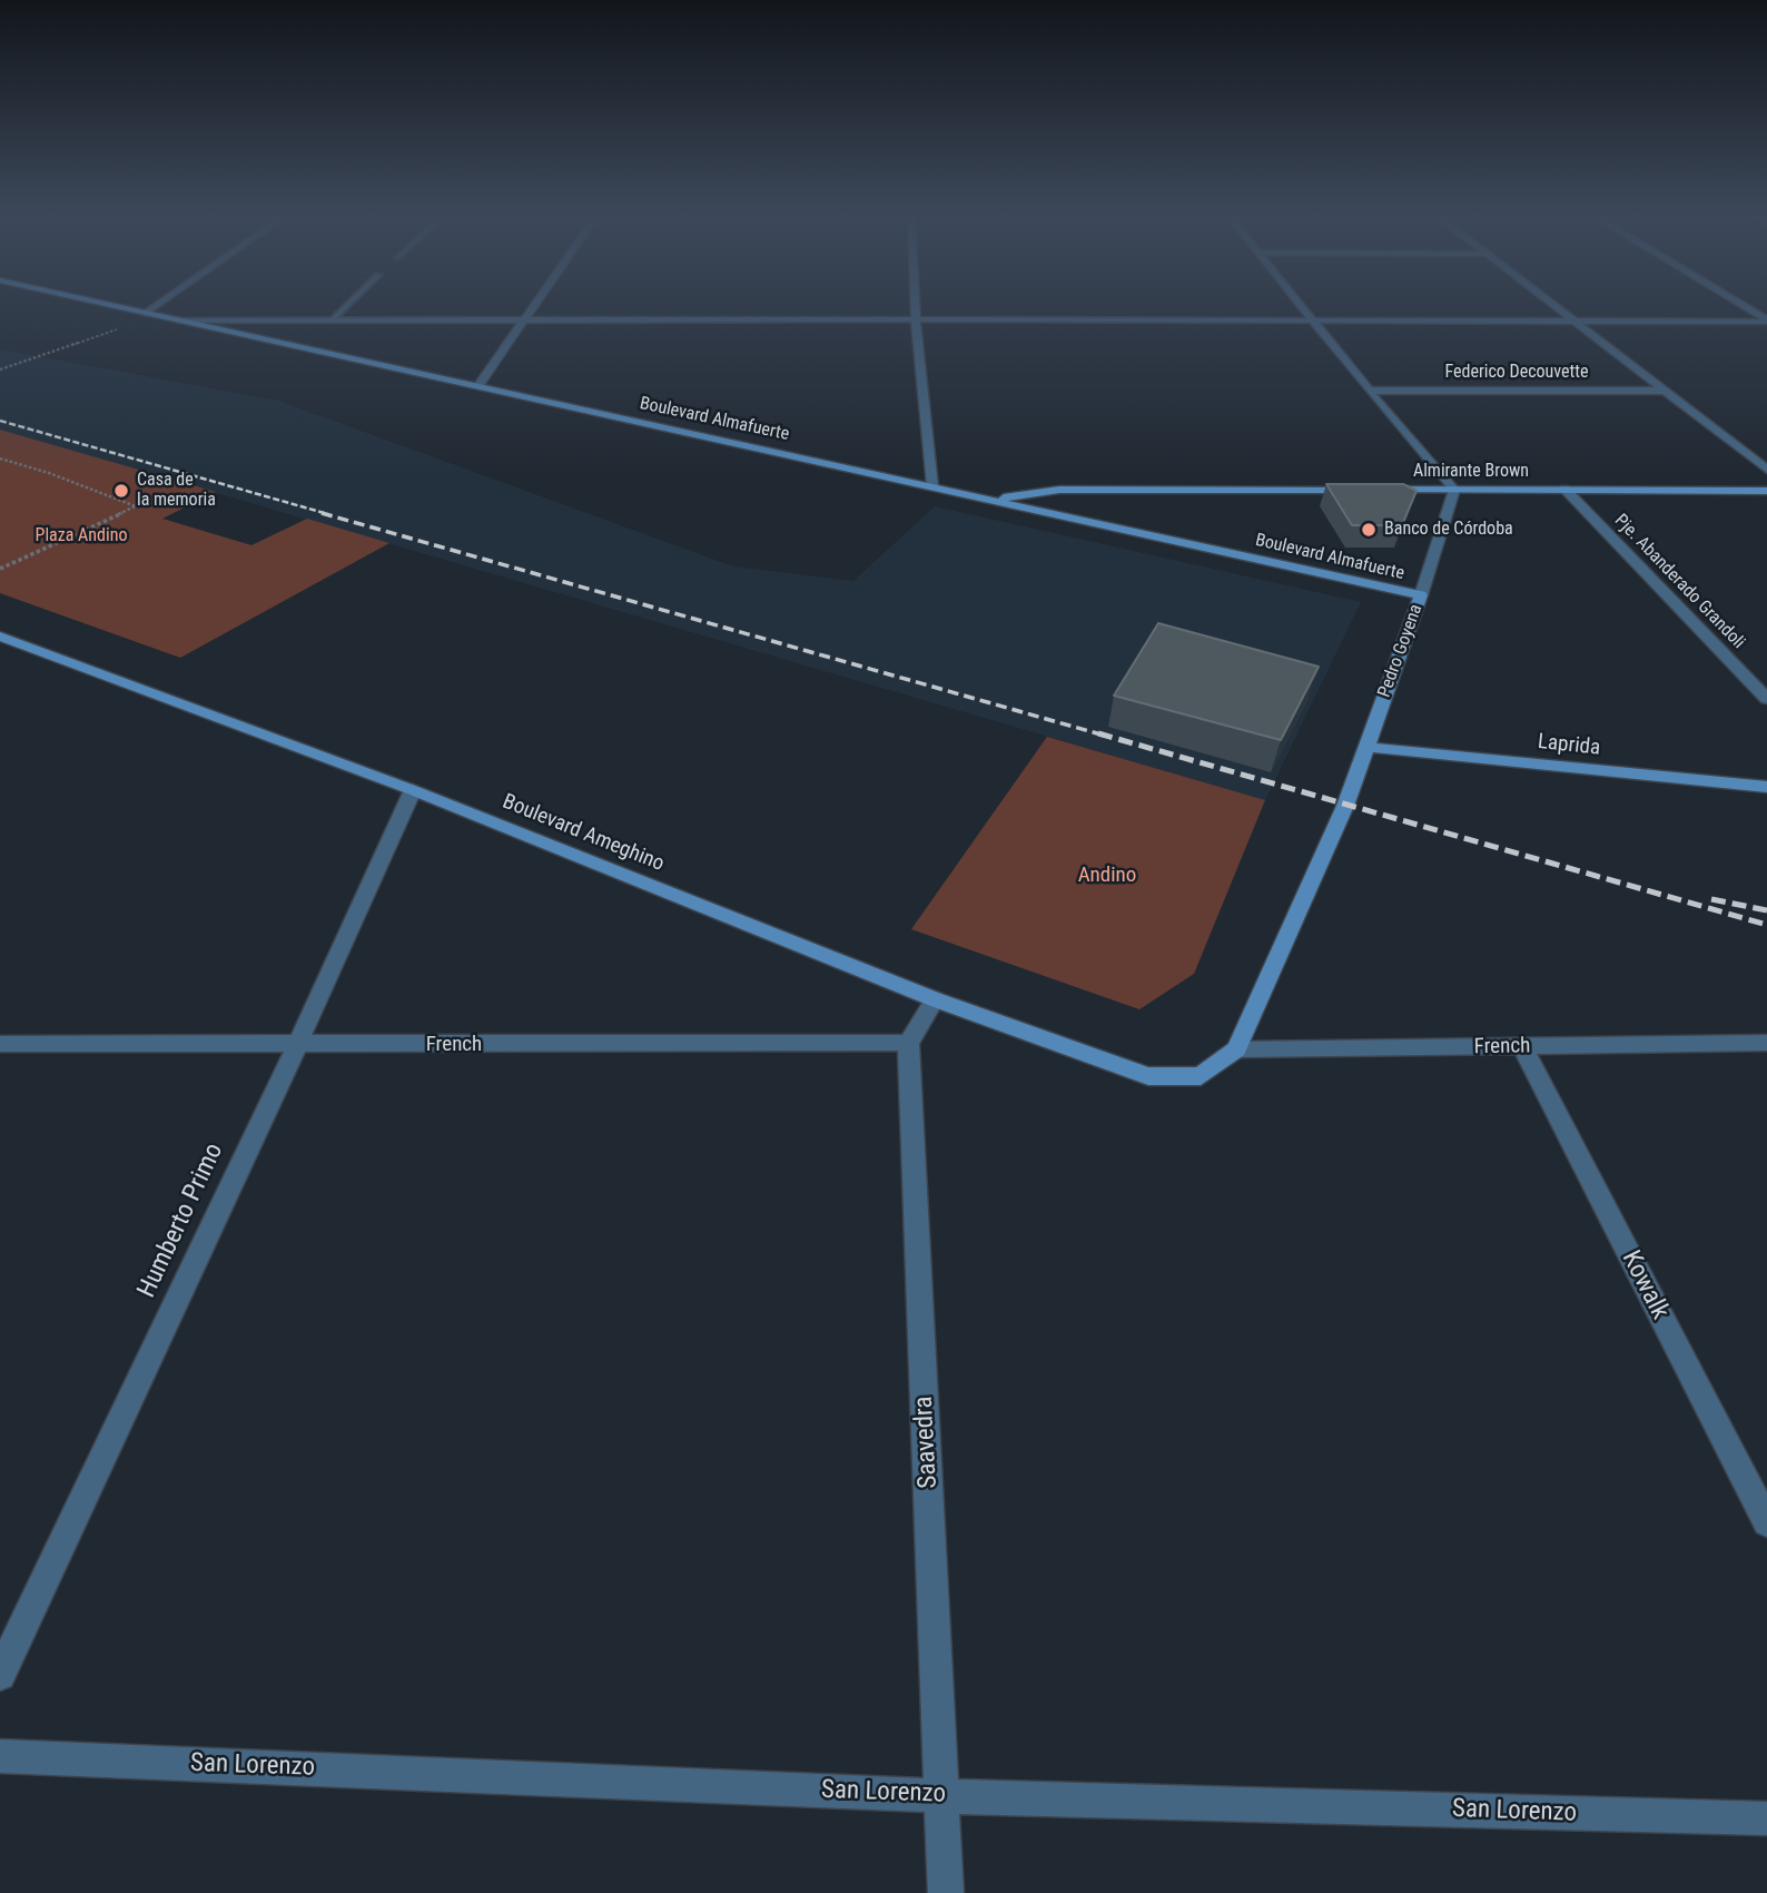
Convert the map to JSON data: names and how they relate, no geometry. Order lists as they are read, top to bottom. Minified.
{"streets":{"main road":["Boulevard Almafuerte","Almirante Brown","Pedro Goyena","Laprida","Boulevard Ameghino"],"street":["Federico Decouvette","Pje. Abanderado Grandoli","French","Humberto Primo","Kowalk","Saavedra","San Lorenzo"]},"crossings":[["Boulevard Almafuerte","Pedro Goyena"],["Almirante Brown","Pje. Abanderado Grandoli"],["Almirante Brown","Pedro Goyena"],["Pedro Goyena","Laprida"],["Pedro Goyena","Boulevard Ameghino"],["Pedro Goyena","French"],["Boulevard Ameghino","Humberto Primo"],["French","Humberto Primo"],["French","Kowalk"],["French","Saavedra"],["Saavedra","San Lorenzo"]],"parks":["Plaza Andino","Andino"],"places":["Casa de la memoria","Banco de Córdoba"]}
